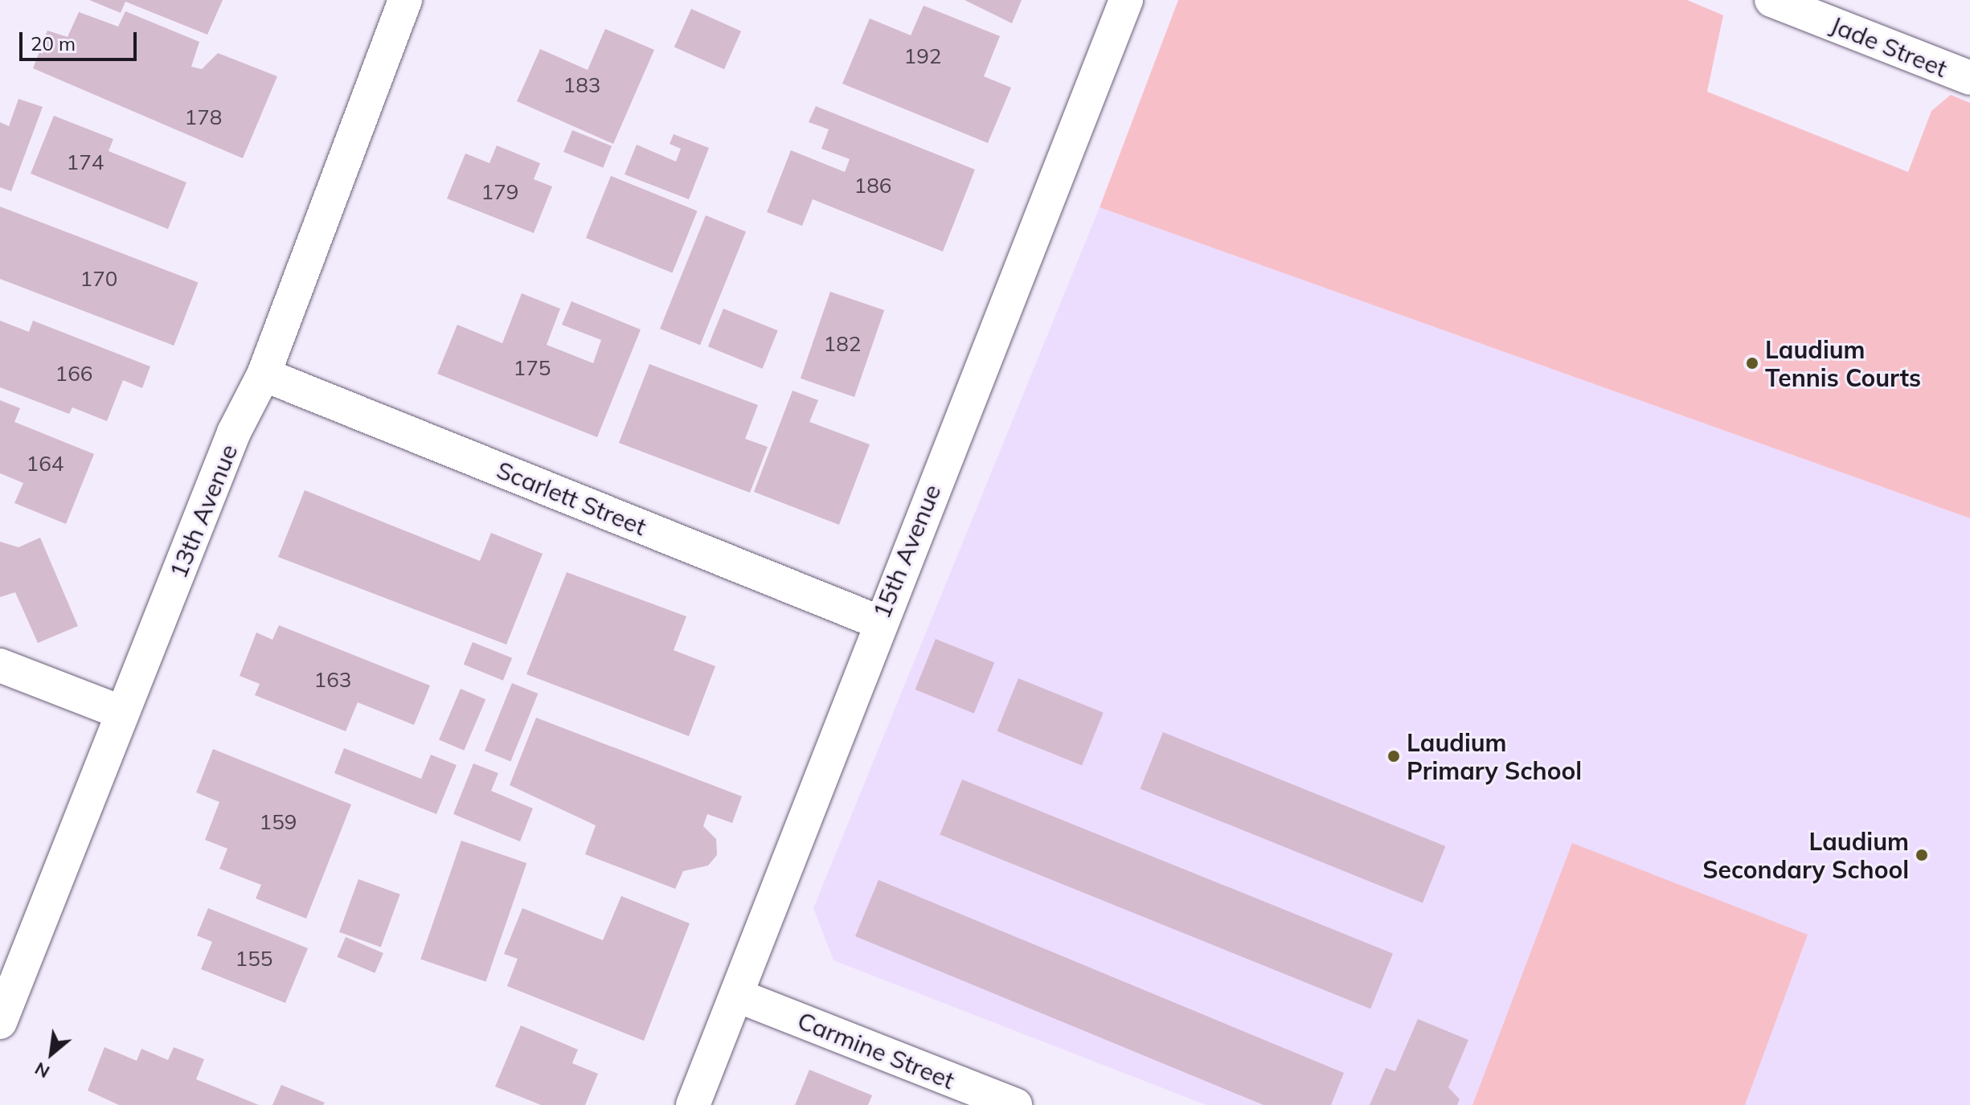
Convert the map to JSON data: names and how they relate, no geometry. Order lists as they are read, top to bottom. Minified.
{"streets":{"street":["Jade Street","Scarlett Street","13th Avenue","15th Avenue","Carmine Street"]},"crossings":[["Scarlett Street","13th Avenue"],["Scarlett Street","15th Avenue"],["15th Avenue","Carmine Street"]],"places":["Laudium Tennis Courts","Laudium Primary School","Laudium Secondary School"],"house_numbers":["192","183","178","174","186","179","170","182","175","166","164","163","159","155"],"scale_bar":"20 m","north":"bottom left"}
